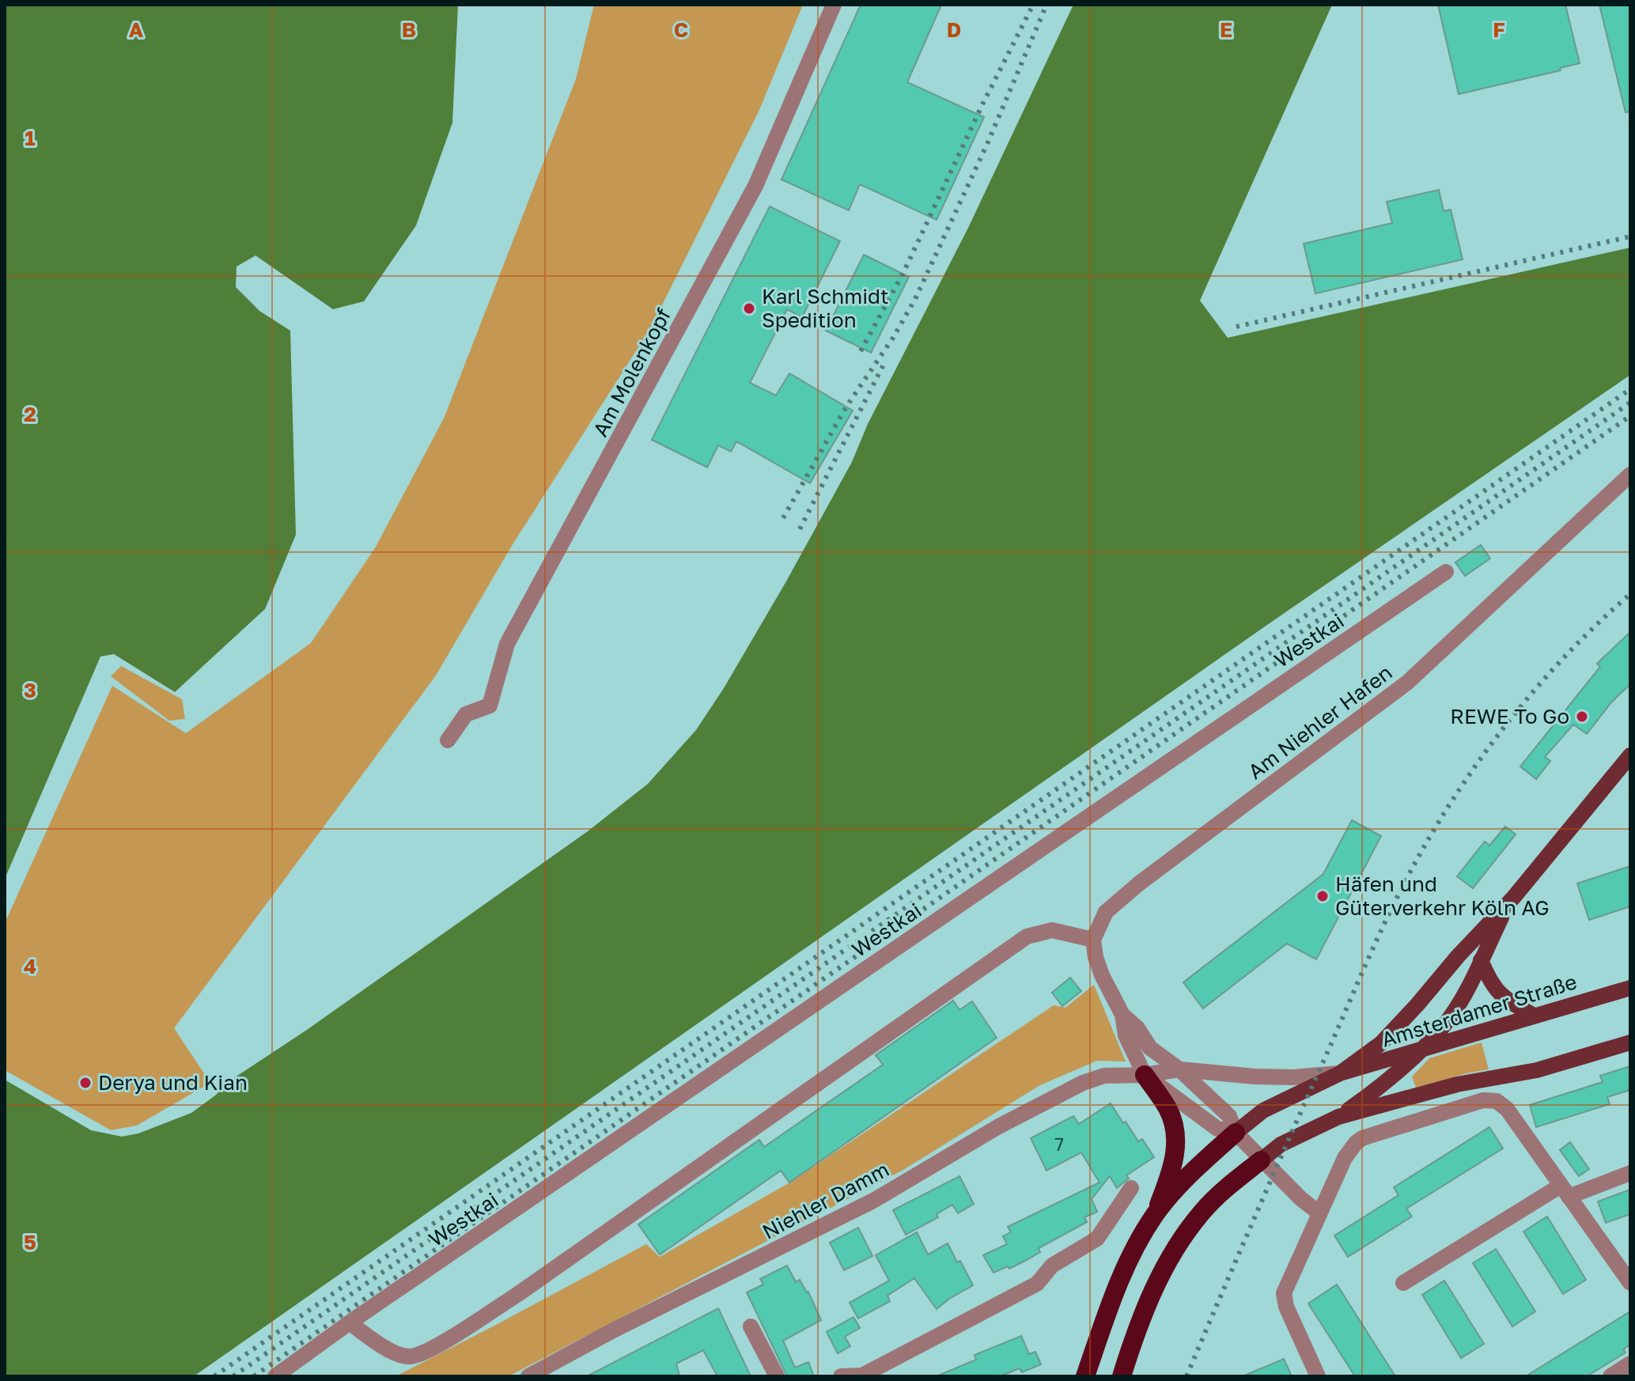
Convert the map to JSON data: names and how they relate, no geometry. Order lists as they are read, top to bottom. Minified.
{"streets":{"main road":["Amsterdamer Straße"],"street":["Am Molenkopf","Westkai","Am Niehler Hafen","Niehler Damm"]},"crossings":[["Amsterdamer Straße","Niehler Damm"]],"places":["Karl Schmidt Spedition","REWE To Go","Häfen und Güterverkehr Köln AG","Derya und Kian"],"house_numbers":["7"],"grid":{"columns":["A","B","C","D","E","F"],"rows":["1","2","3","4","5"]}}
